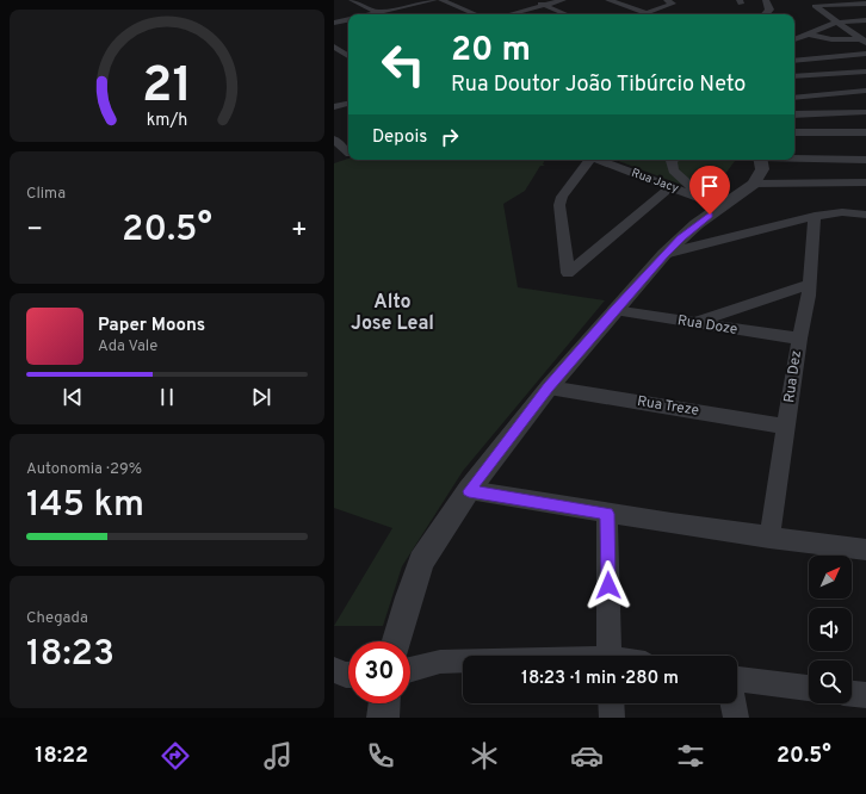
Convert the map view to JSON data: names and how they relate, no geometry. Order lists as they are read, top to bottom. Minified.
{"streets":{"street":["Rua Jacy","Rua Doze","Rua Dez","Rua Treze"]},"crossings":[["Rua Doze","Rua Dez"],["Rua Dez","Rua Treze"]],"districts":["Alto Jose Leal"],"north":"top right","page":{"turn":["20 m","Rua Doutor João Tibúrcio Neto"],"then":"Depois","tile":["Clima",["Autonomia · 29%","145 km"],["Chegada","18:23"]],"heat":["−","20.5°","+"],"song":["Paper Moons","Ada Vale"],"limit":"30","trip":"18:23 · 1 min · 280 m","tabs":["18:22","20.5°"],"gauge":["21","km/h"]}}
